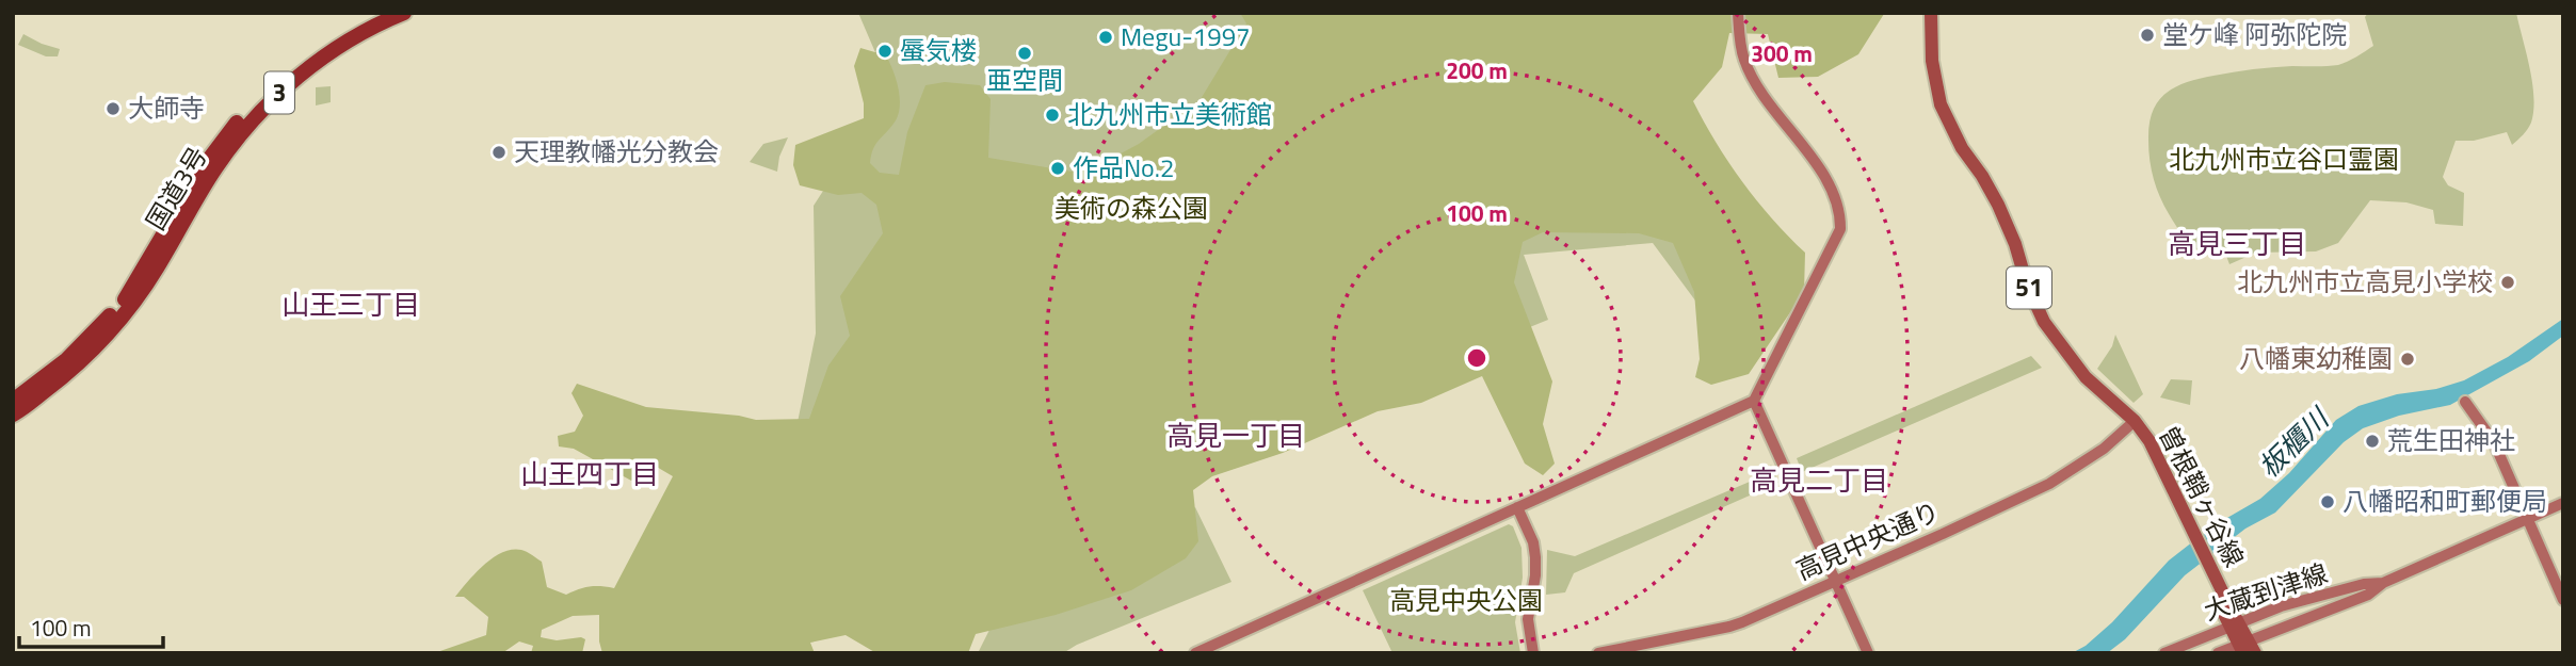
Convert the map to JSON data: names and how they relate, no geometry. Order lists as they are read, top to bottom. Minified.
{"streets":{"highway":["3","国道3号"],"main road":["51","曽根鞘ヶ谷線"],"street":["高見中央通り","大蔵到津線"]},"crossings":[["曽根鞘ヶ谷線","高見中央通り"],["曽根鞘ヶ谷線","大蔵到津線"]],"districts":["高見三丁目","山王三丁目","高見一丁目","山王四丁目","高見二丁目"],"water":["板櫃川"],"parks":["北九州市立谷口霊園","美術の森公園","高見中央公園"],"places":["堂ケ峰 阿弥陀院","Megu-1997","蜃気楼","亜空間","大師寺","北九州市立美術館","天理教幡光分教会","作品No.2","北九州市立高見小学校","八幡東幼稚園","荒生田神社","八幡昭和町郵便局"],"scale_bar":"100 m","rings":["300 m","200 m","100 m"]}
